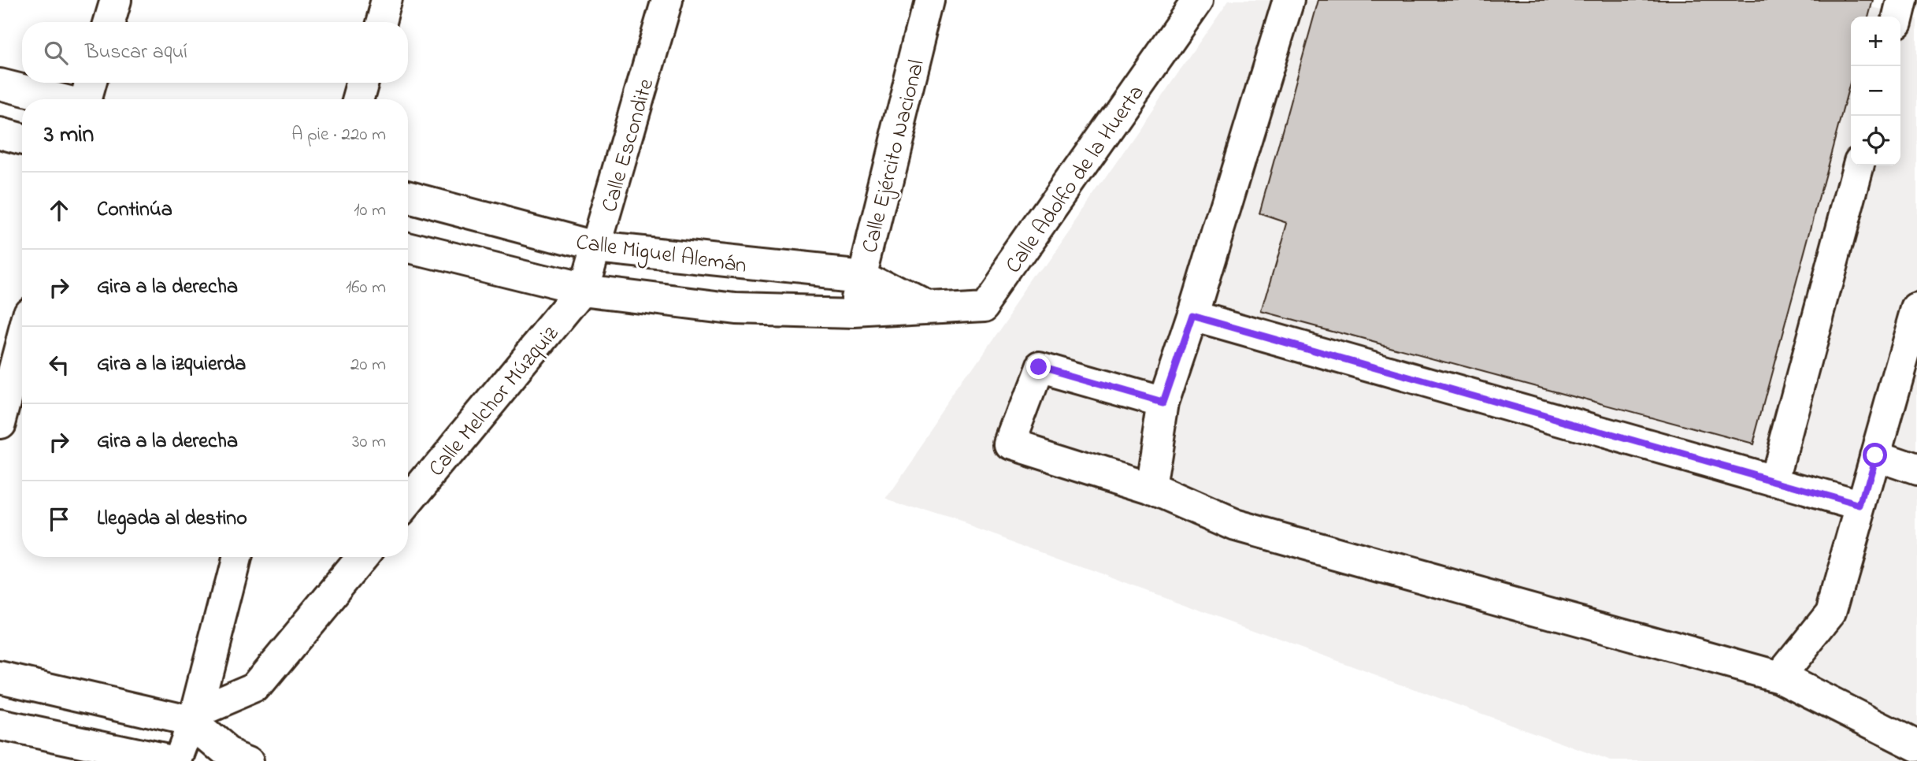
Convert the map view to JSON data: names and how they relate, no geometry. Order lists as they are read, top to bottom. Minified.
{"streets":{"street":["Calle Escondite","Calle Ejército Nacional","Calle Adolfo de la Huerta","Calle Miguel Alemán","Calle Melchor Múzquiz"]},"crossings":[["Calle Escondite","Calle Miguel Alemán"],["Calle Escondite","Calle Melchor Múzquiz"],["Calle Ejército Nacional","Calle Adolfo de la Huerta"],["Calle Ejército Nacional","Calle Miguel Alemán"],["Calle Adolfo de la Huerta","Calle Miguel Alemán"],["Calle Miguel Alemán","Calle Melchor Múzquiz"]],"page":{"map_buttons":["+","−"],"search":"Buscar aquí","heading":["3 min","A pie · 220 m"],"list":[["Continúa","10 m"],["Gira a la derecha","160 m"],["Gira a la izquierda","20 m"],["Gira a la derecha","30 m"],"Llegada al destino"]}}
